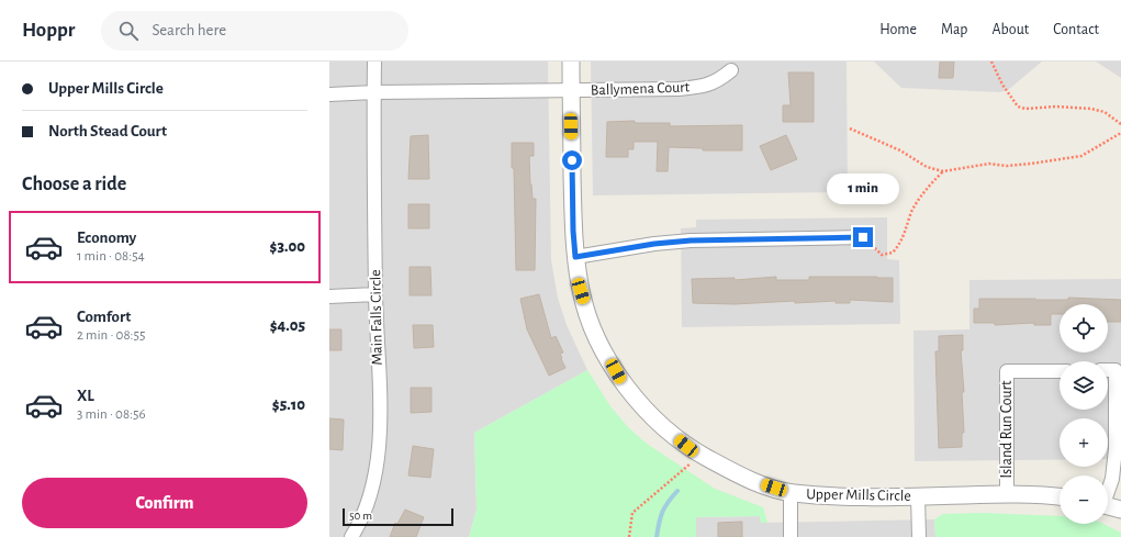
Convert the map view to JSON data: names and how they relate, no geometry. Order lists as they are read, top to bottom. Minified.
{"streets":{"street":["Ballymena Court","Main Falls Circle","Island Run Court","Upper Mills Circle"]},"crossings":[["Ballymena Court","Upper Mills Circle"],["Island Run Court","Upper Mills Circle"]],"scale_bar":"50 m","page":{"header":"Hoppr","search":"Search here","nav":["Home","Map","About","Contact"],"banner":["Upper Mills Circle","North Stead Court"],"heading":"Choose a ride","bubble":"1 min","list":[{"name":"Economy","note":"1 min · 08:54","value":"$3.00"},{"name":"Comfort","note":"2 min · 08:55","value":"$4.05"},{"name":"XL","note":"3 min · 08:56","value":"$5.10"}],"map_buttons":["+","−"],"buttons":"Confirm","scale":"50 m"}}
